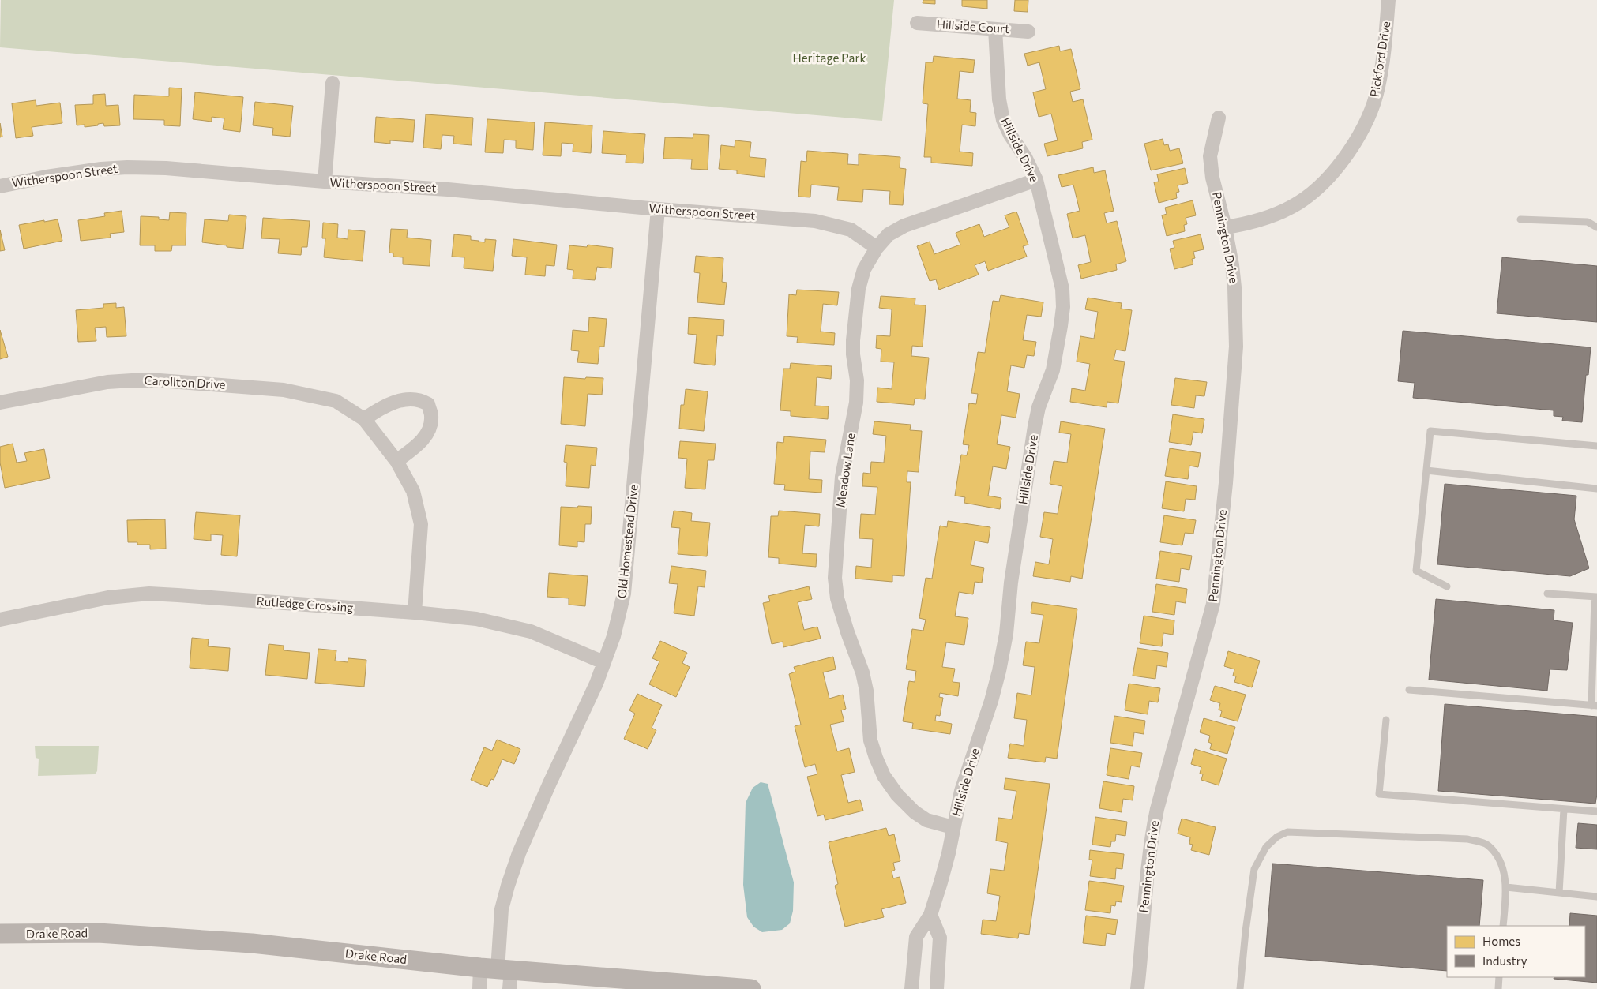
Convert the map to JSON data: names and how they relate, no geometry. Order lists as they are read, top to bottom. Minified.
{"streets":{"street":["Hillside Court","Pickford Drive","Hillside Drive","Witherspoon Street","Pennington Drive","Carollton Drive","Meadow Lane","Old Homestead Drive","Rutledge Crossing","Drake Road"]},"crossings":[["Hillside Court","Hillside Drive"],["Pickford Drive","Pennington Drive"],["Hillside Drive","Meadow Lane"],["Witherspoon Street","Meadow Lane"],["Witherspoon Street","Old Homestead Drive"],["Carollton Drive","Rutledge Crossing"],["Old Homestead Drive","Rutledge Crossing"],["Old Homestead Drive","Drake Road"]],"parks":["Heritage Park"],"legend":["Homes","Industry"]}
